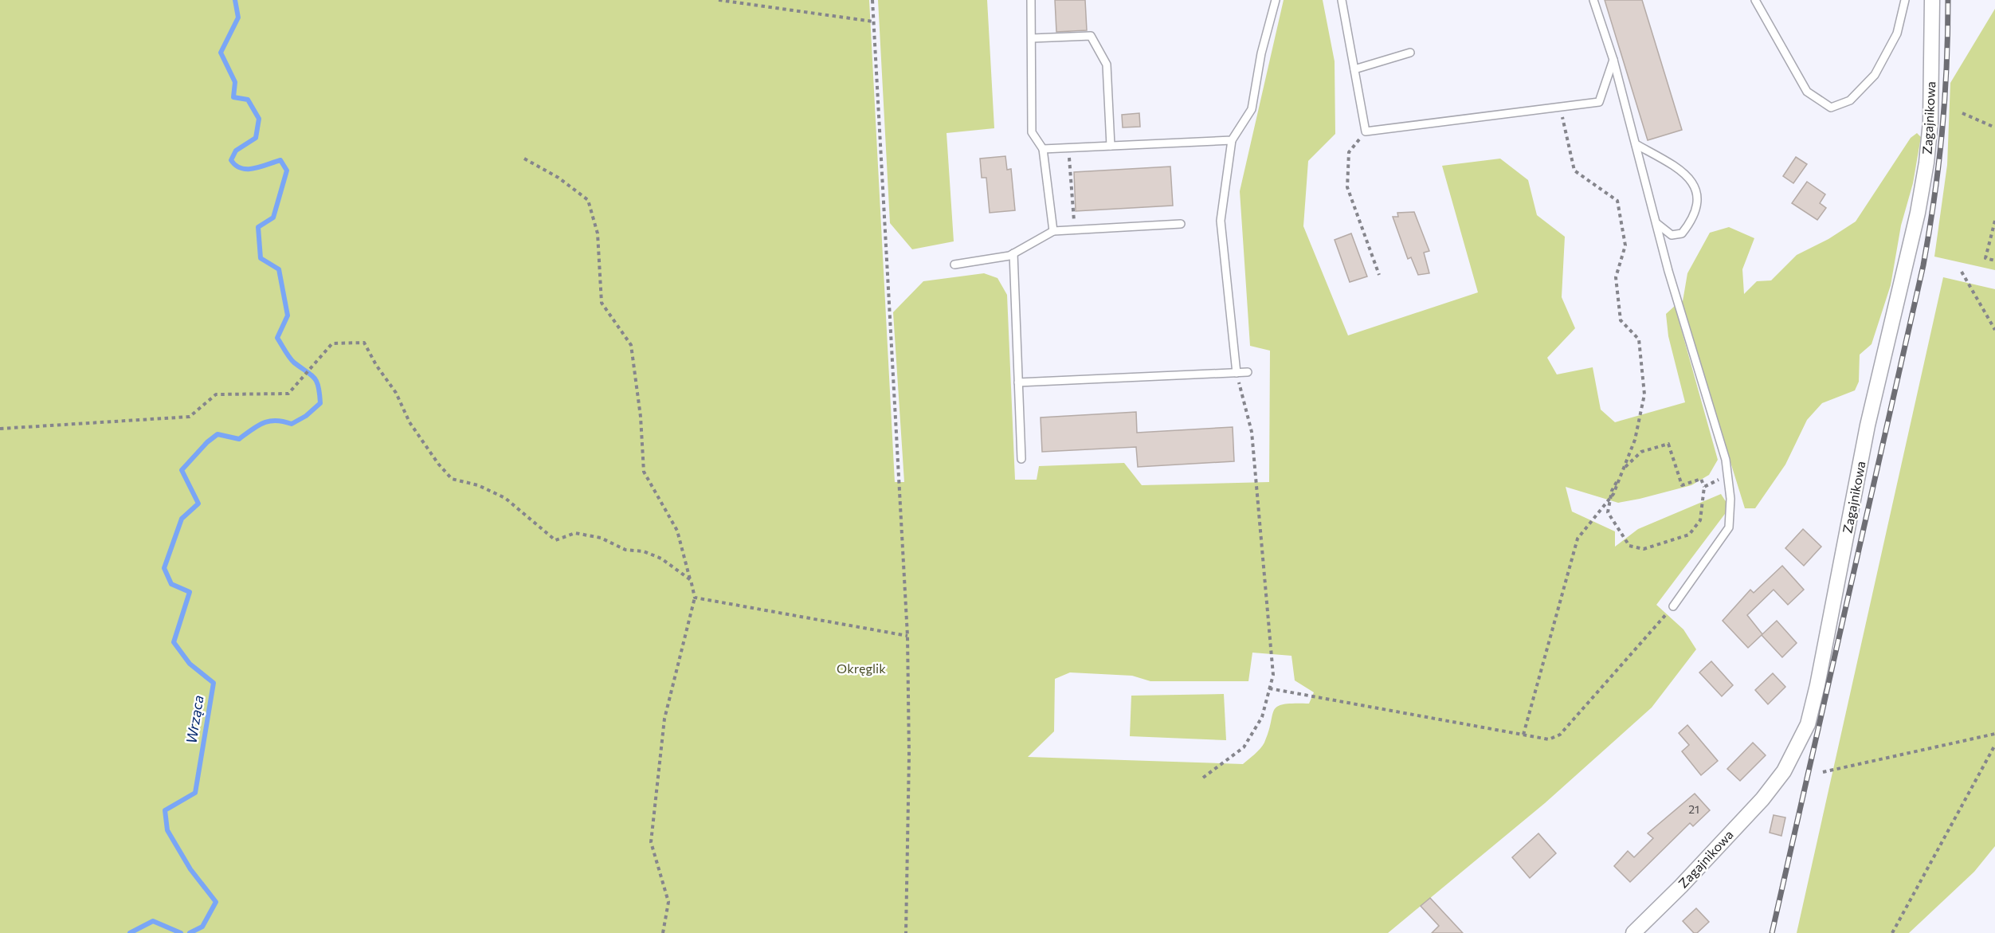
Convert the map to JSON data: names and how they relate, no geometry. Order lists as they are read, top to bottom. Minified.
{"streets":{"street":["Zagajnikowa"]},"water":["Wrząca"],"parks":["Okręglik"],"house_numbers":["21"]}
